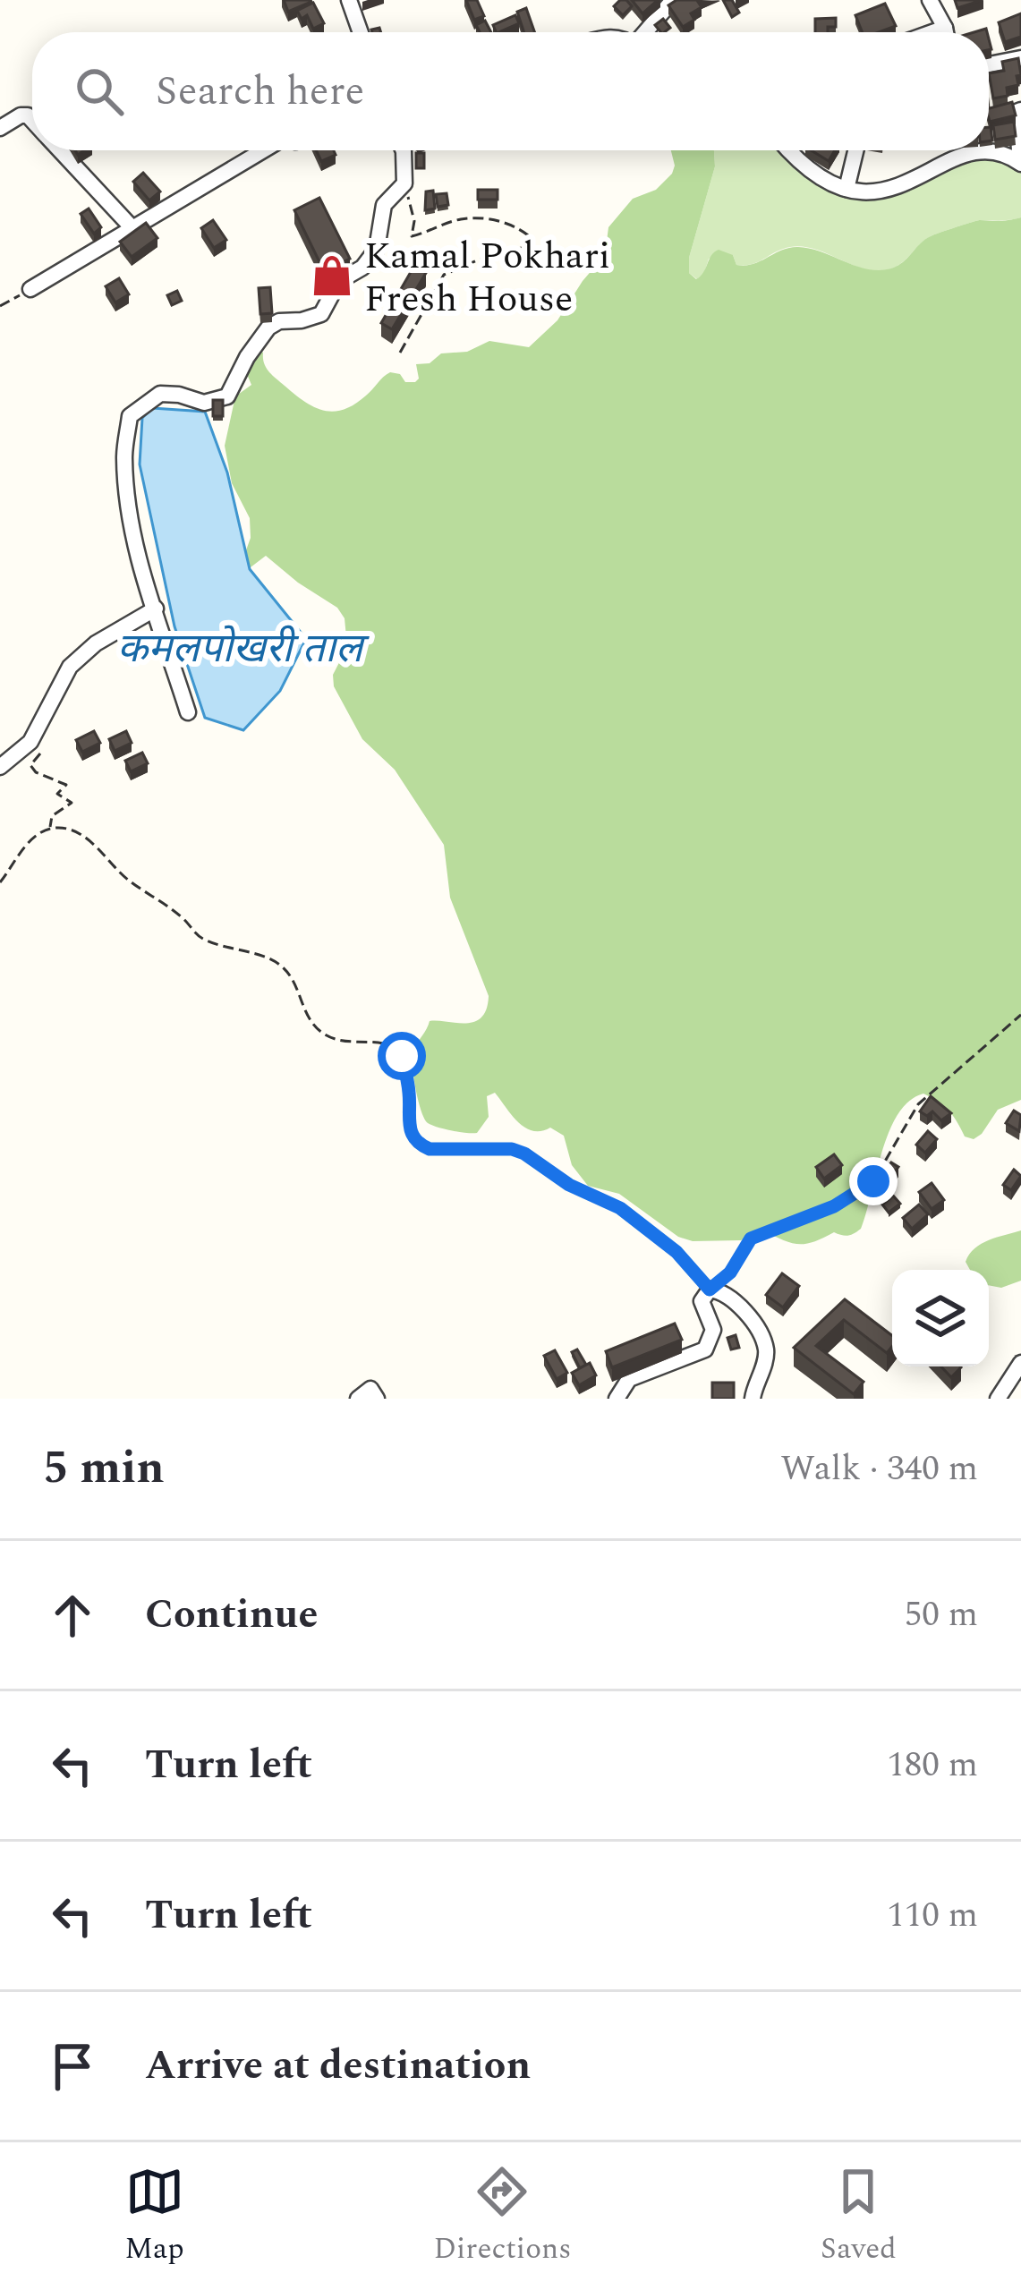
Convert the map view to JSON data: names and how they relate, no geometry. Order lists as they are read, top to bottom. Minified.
{"water":["कमलपोखरी ताल"],"places":{"shop":["Kamal Pokhari Fresh House"]},"page":{"search":"Search here","heading":["5 min","Walk · 340 m"],"list":[["Continue","50 m"],["Turn left","180 m"],["Turn left","110 m"],"Arrive at destination"],"nav":["Map","Directions","Saved"]}}
